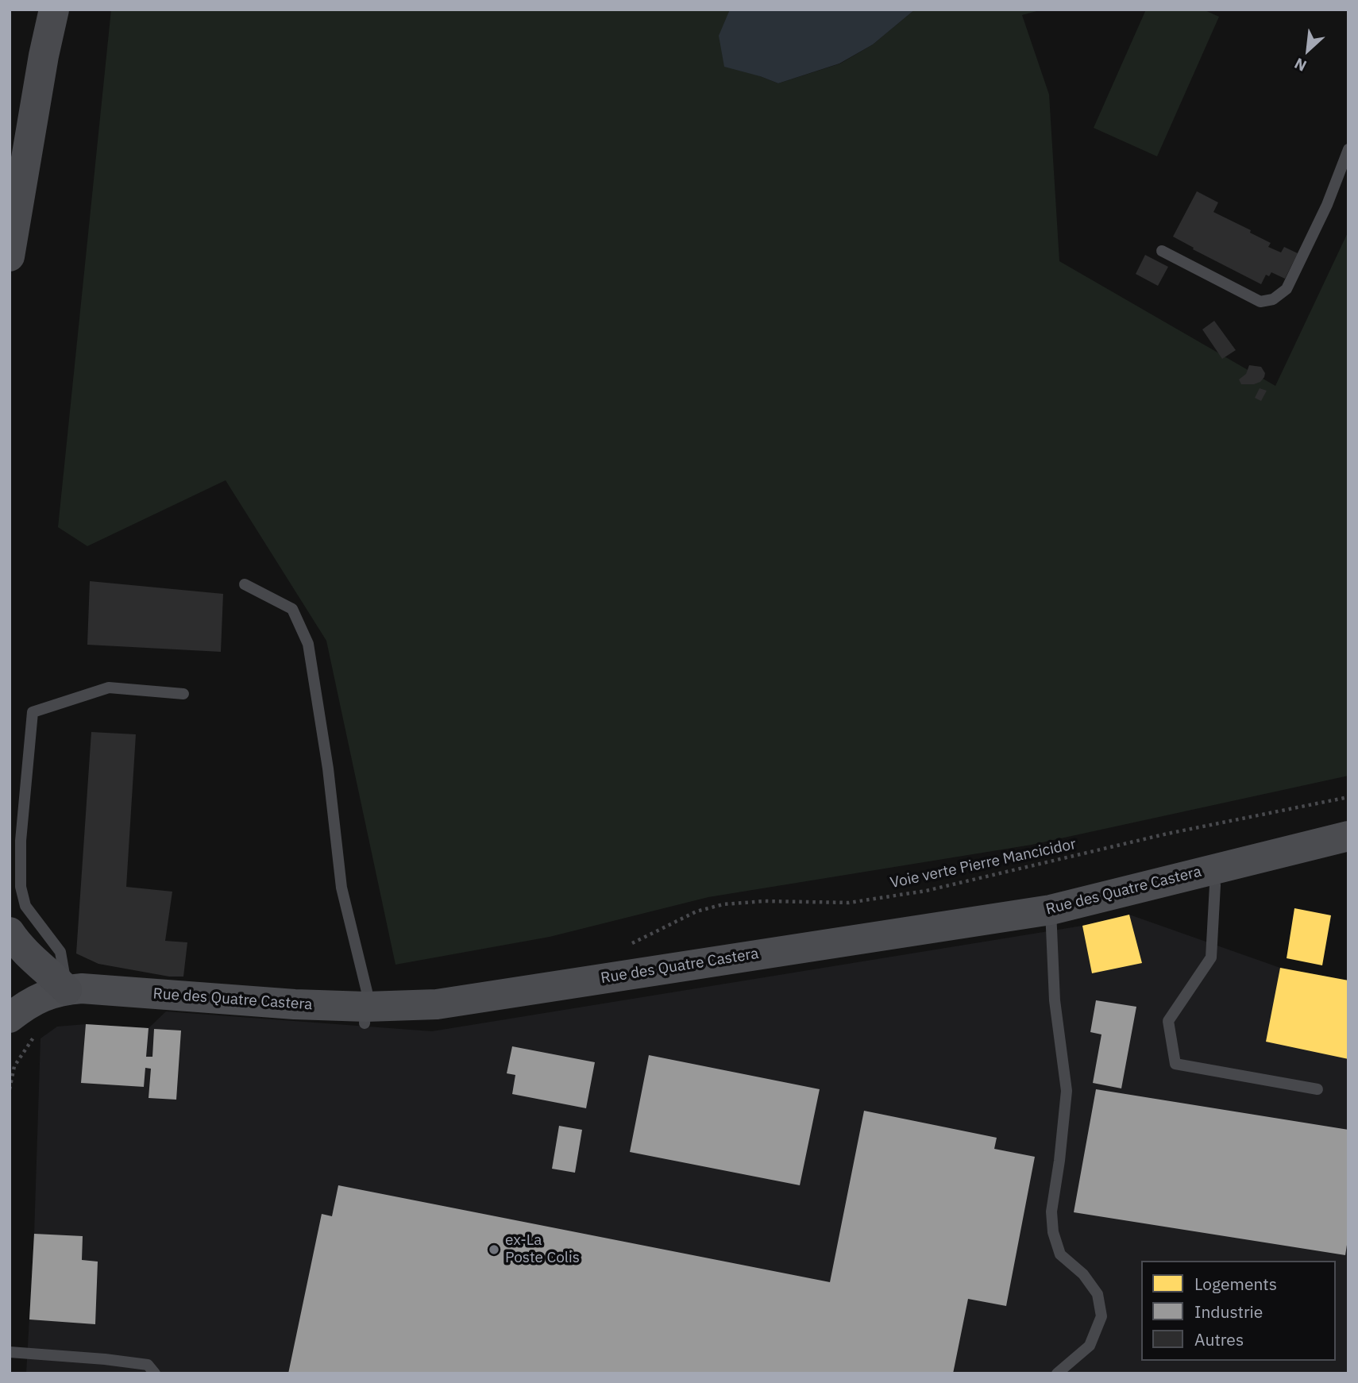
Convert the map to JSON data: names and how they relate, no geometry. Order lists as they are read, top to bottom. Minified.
{"streets":{"street":["Rue des Quatre Castera"],"path":["Voie verte Pierre Mancicidor"]},"places":["ex-La Poste Colis"],"legend":["Logements","Industrie","Autres"],"north":"bottom left"}
